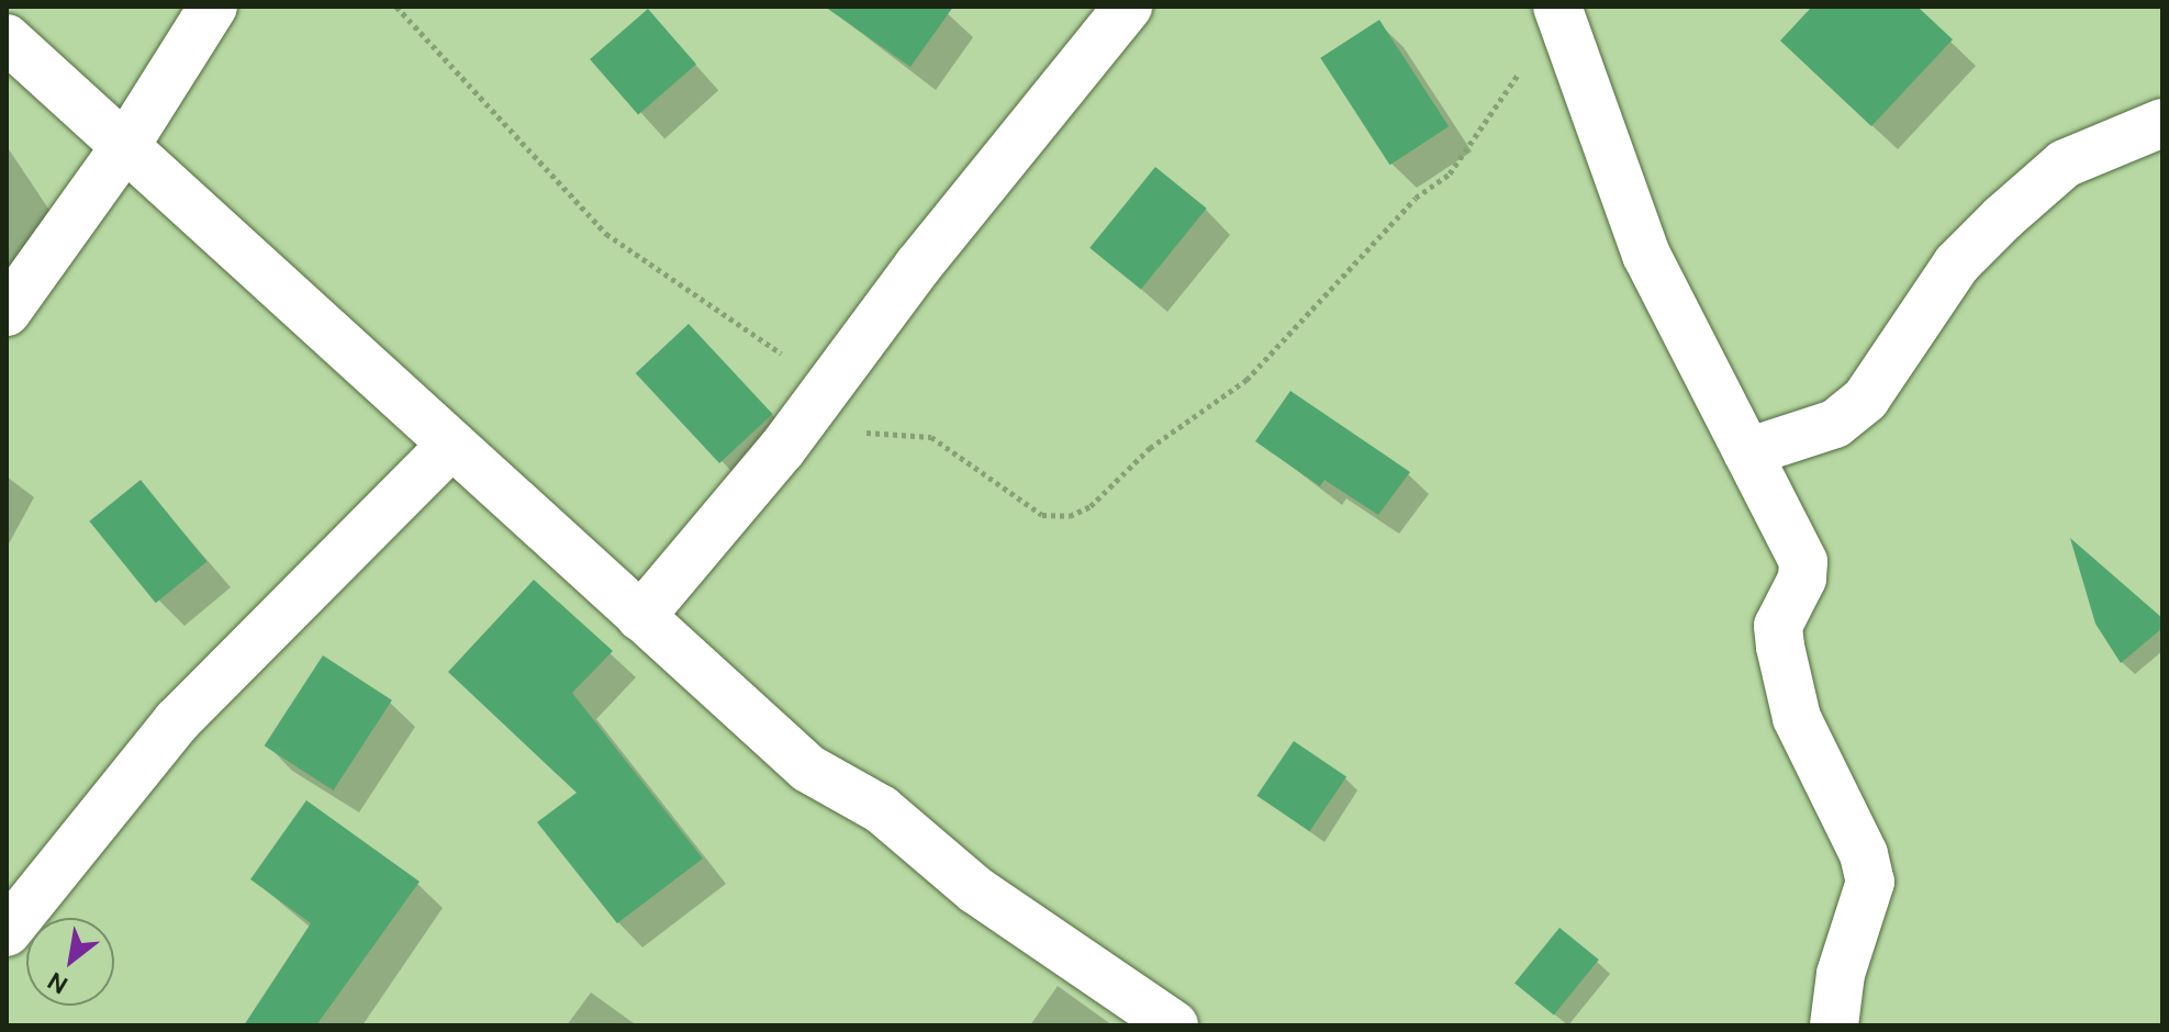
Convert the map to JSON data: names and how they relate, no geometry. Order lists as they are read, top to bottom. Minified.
{"north":"bottom left"}
